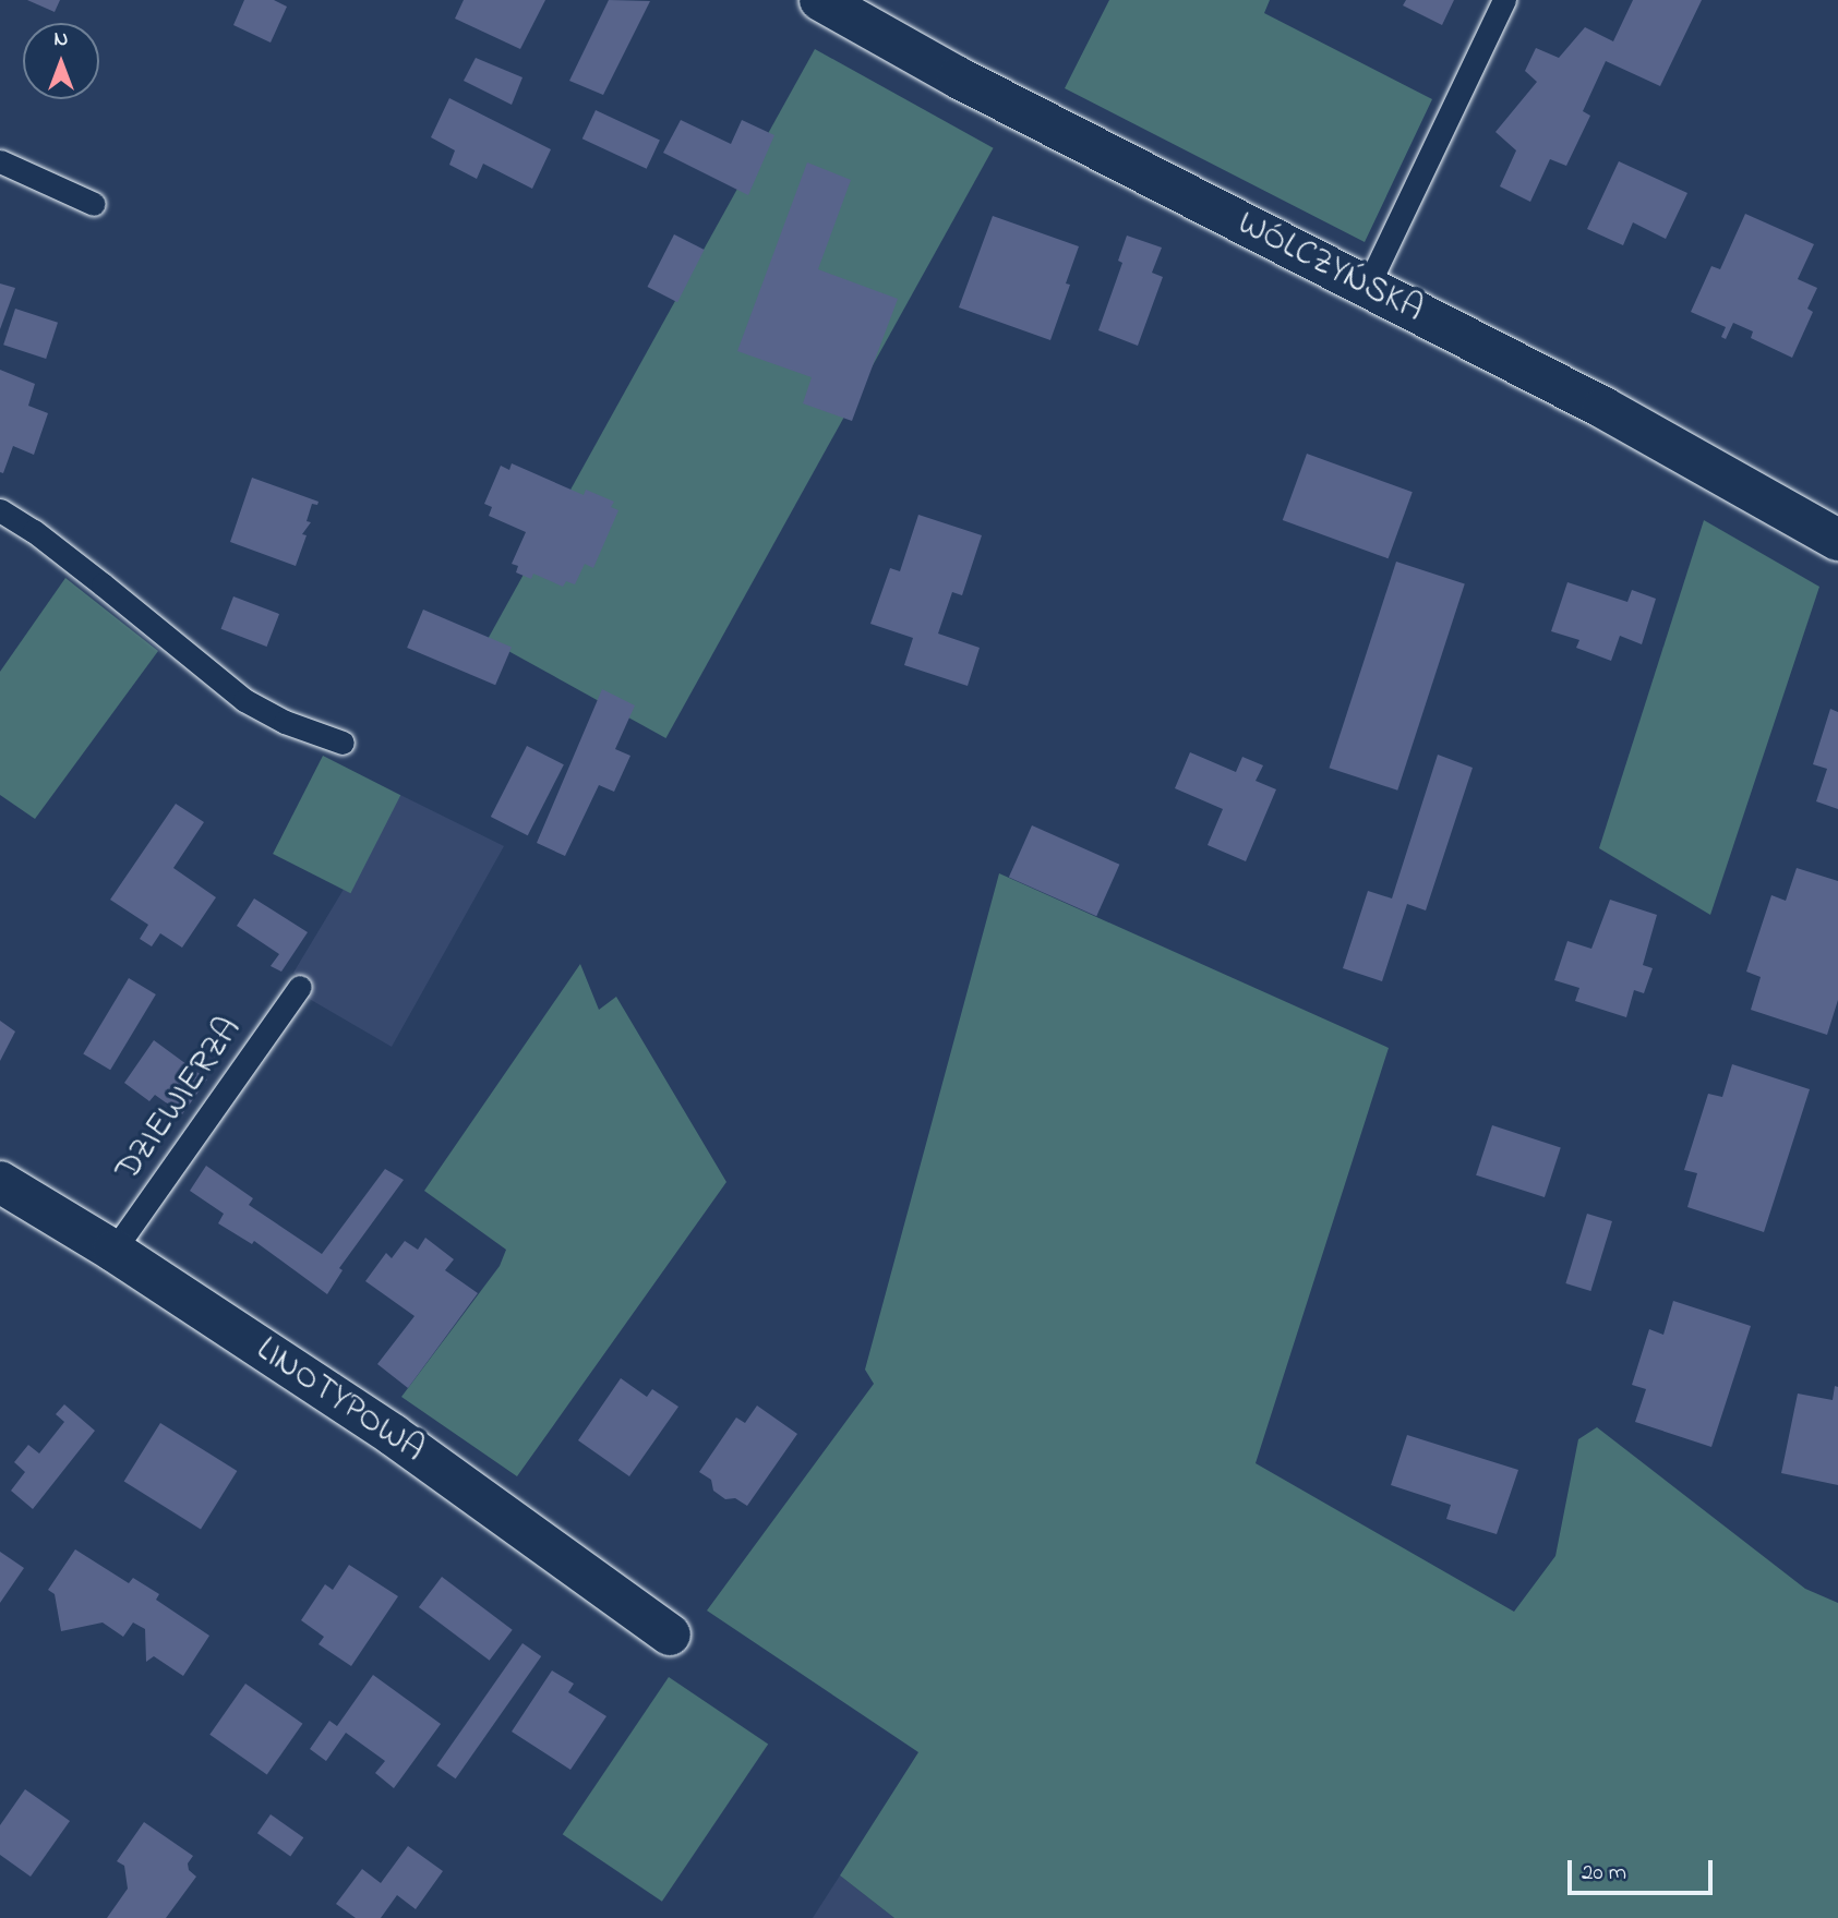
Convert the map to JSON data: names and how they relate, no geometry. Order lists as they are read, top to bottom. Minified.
{"streets":{"street":["WÓLCZYŃSKA","LINOTYPOWA"],"lane":["DZIEWIERZA"]},"crossings":[["DZIEWIERZA","LINOTYPOWA"]],"scale_bar":"20 m","north":"top"}
